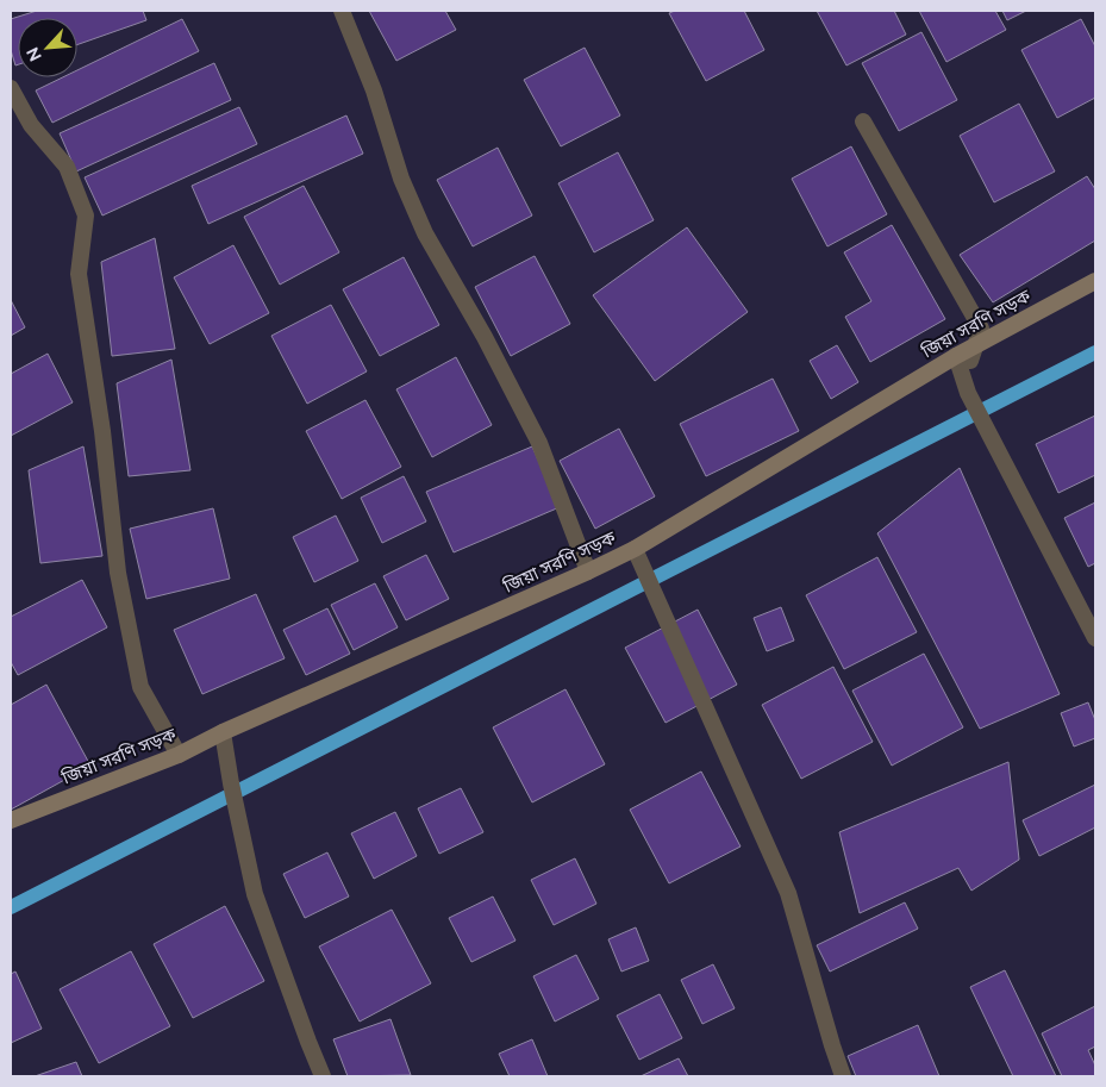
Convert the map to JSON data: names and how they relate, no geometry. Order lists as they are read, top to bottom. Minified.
{"streets":{"main road":["জিয়া সরণি সড়ক"]},"north":"bottom left"}
